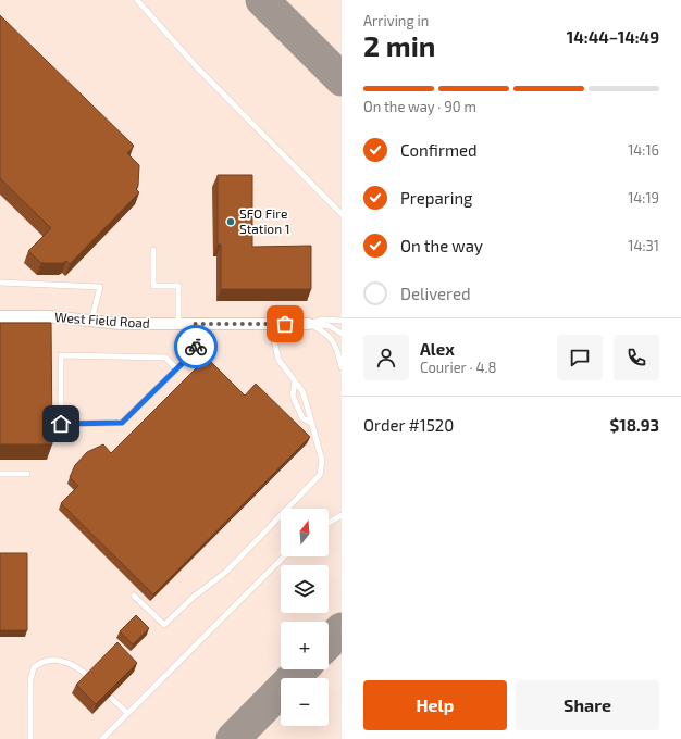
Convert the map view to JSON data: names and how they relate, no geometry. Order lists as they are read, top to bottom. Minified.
{"streets":{"street":["West Field Road"]},"places":["SFO Fire Station 1"],"north":"top","page":{"heading":["2 min","Arriving in","14:44–14:49"],"panel":["Alex","Courier · 4.8","Order #1520","$18.93"],"bar":"On the way · 90 m","list":[["Confirmed","14:16"],["Preparing","14:19"],["On the way","14:31"],"Delivered"],"map_buttons":["+","−"],"buttons":["Help","Share"]}}
